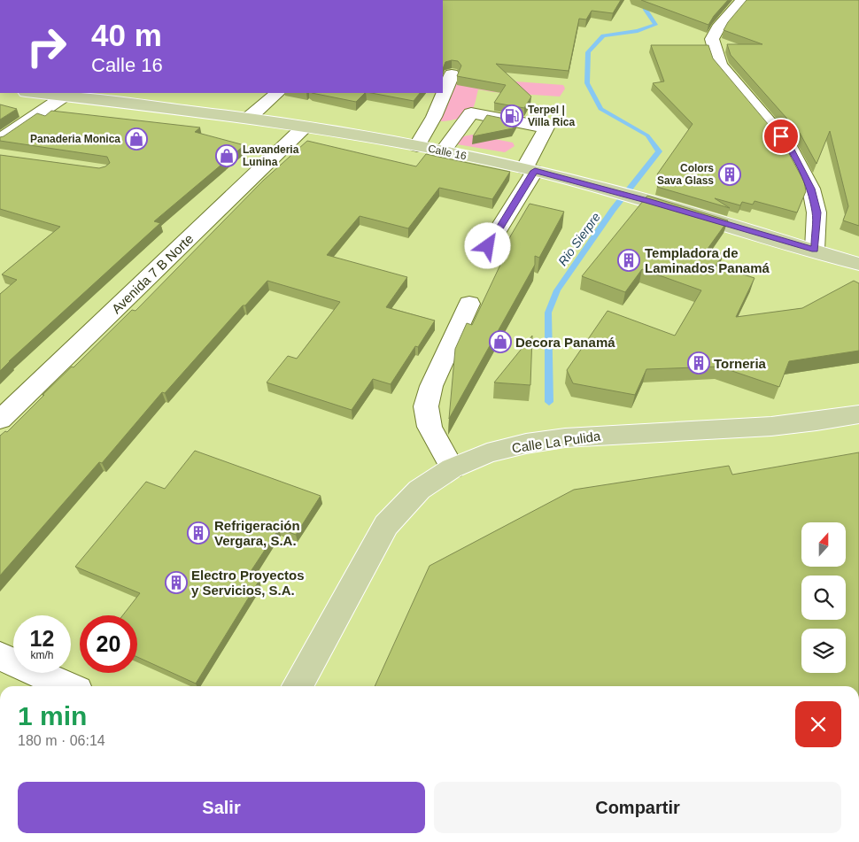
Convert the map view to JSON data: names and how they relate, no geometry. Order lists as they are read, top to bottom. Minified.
{"streets":{"main road":["Calle 16","Calle La Pulida"],"street":["Avenida 7 B Norte"]},"crossings":[["Calle 16","Avenida 7 B Norte"]],"water":["Rio Sierpre"],"places":{"fuel station":["Terpel | Villa Rica"],"shop":["Panaderia Monica","Lavanderia Lunina","Decora Panamá"],"building":["Colors Sava Glass","Templadora de Laminados Panamá","Torneria","Refrigeración Vergara, S.A.","Electro Proyectos y Servicios, S.A."]},"north":"top","page":{"turn":["40 m","Calle 16"],"speed":"12 km/h","limit":"20","heading":["1 min","180 m · 06:14"],"buttons":["Salir","Compartir"]}}
